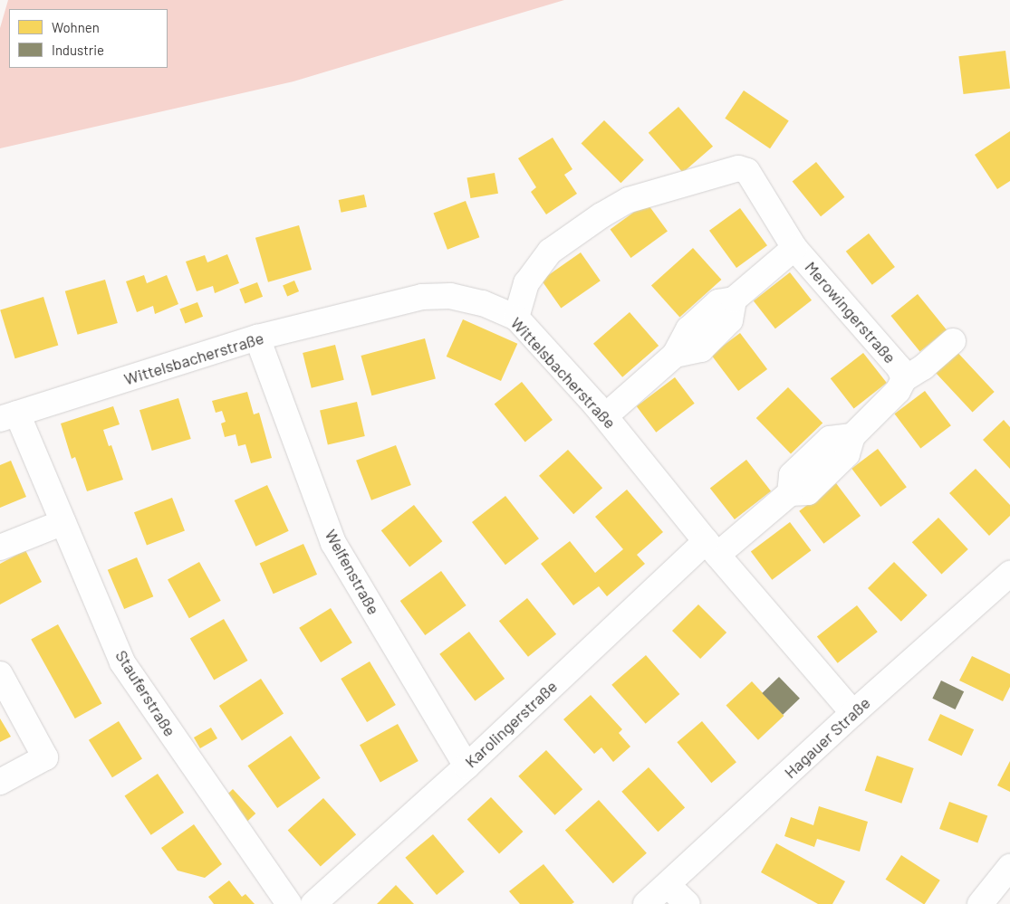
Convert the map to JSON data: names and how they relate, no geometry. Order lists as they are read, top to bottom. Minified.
{"streets":{"street":["Merowingerstraße","Wittelsbacherstraße","Welfenstraße","Stauferstraße","Karolingerstraße","Hagauer Straße"]},"crossings":[["Merowingerstraße","Wittelsbacherstraße"],["Merowingerstraße","Karolingerstraße"],["Wittelsbacherstraße","Welfenstraße"],["Wittelsbacherstraße","Stauferstraße"],["Wittelsbacherstraße","Karolingerstraße"],["Wittelsbacherstraße","Hagauer Straße"],["Welfenstraße","Karolingerstraße"]],"legend":["Wohnen","Industrie"]}
